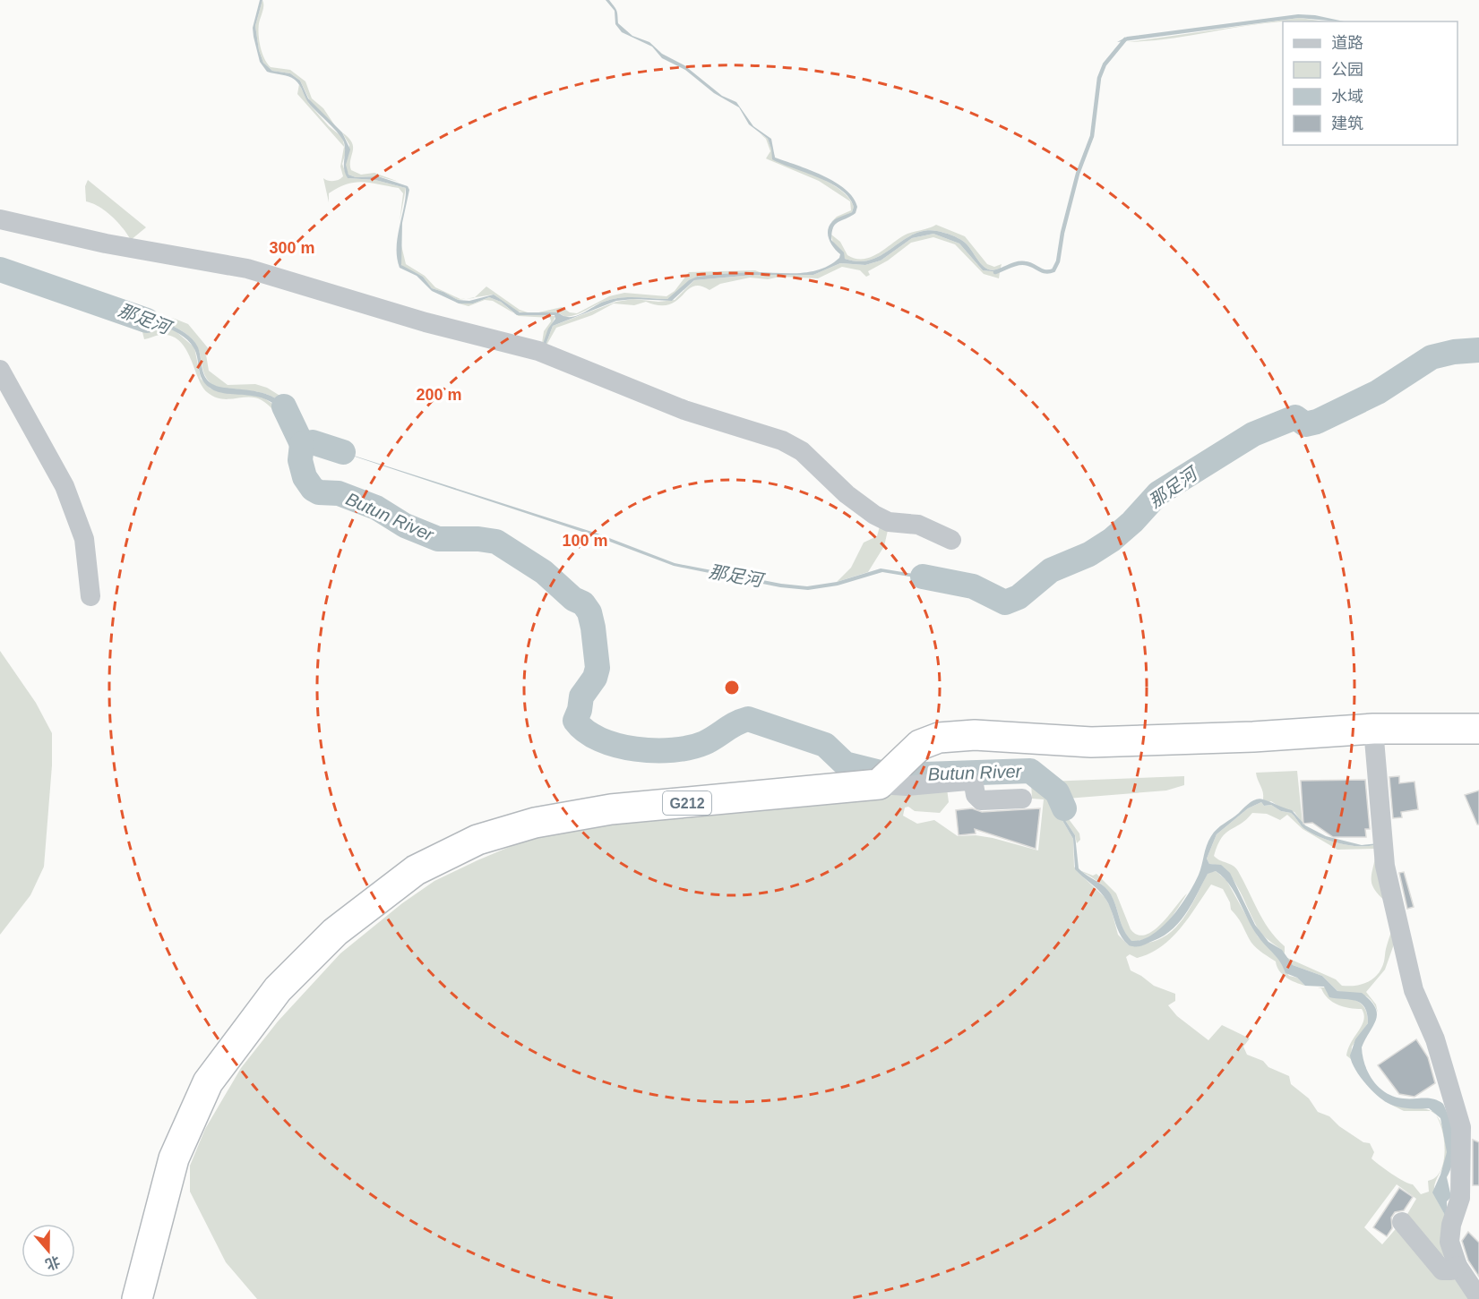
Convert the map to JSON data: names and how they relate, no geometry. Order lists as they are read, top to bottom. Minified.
{"streets":{"highway":["G212"]},"water":["那足河","Butun River"],"legend":["道路","公园","水域","建筑"],"north":"bottom","rings":["300 m","200 m","100 m"]}
